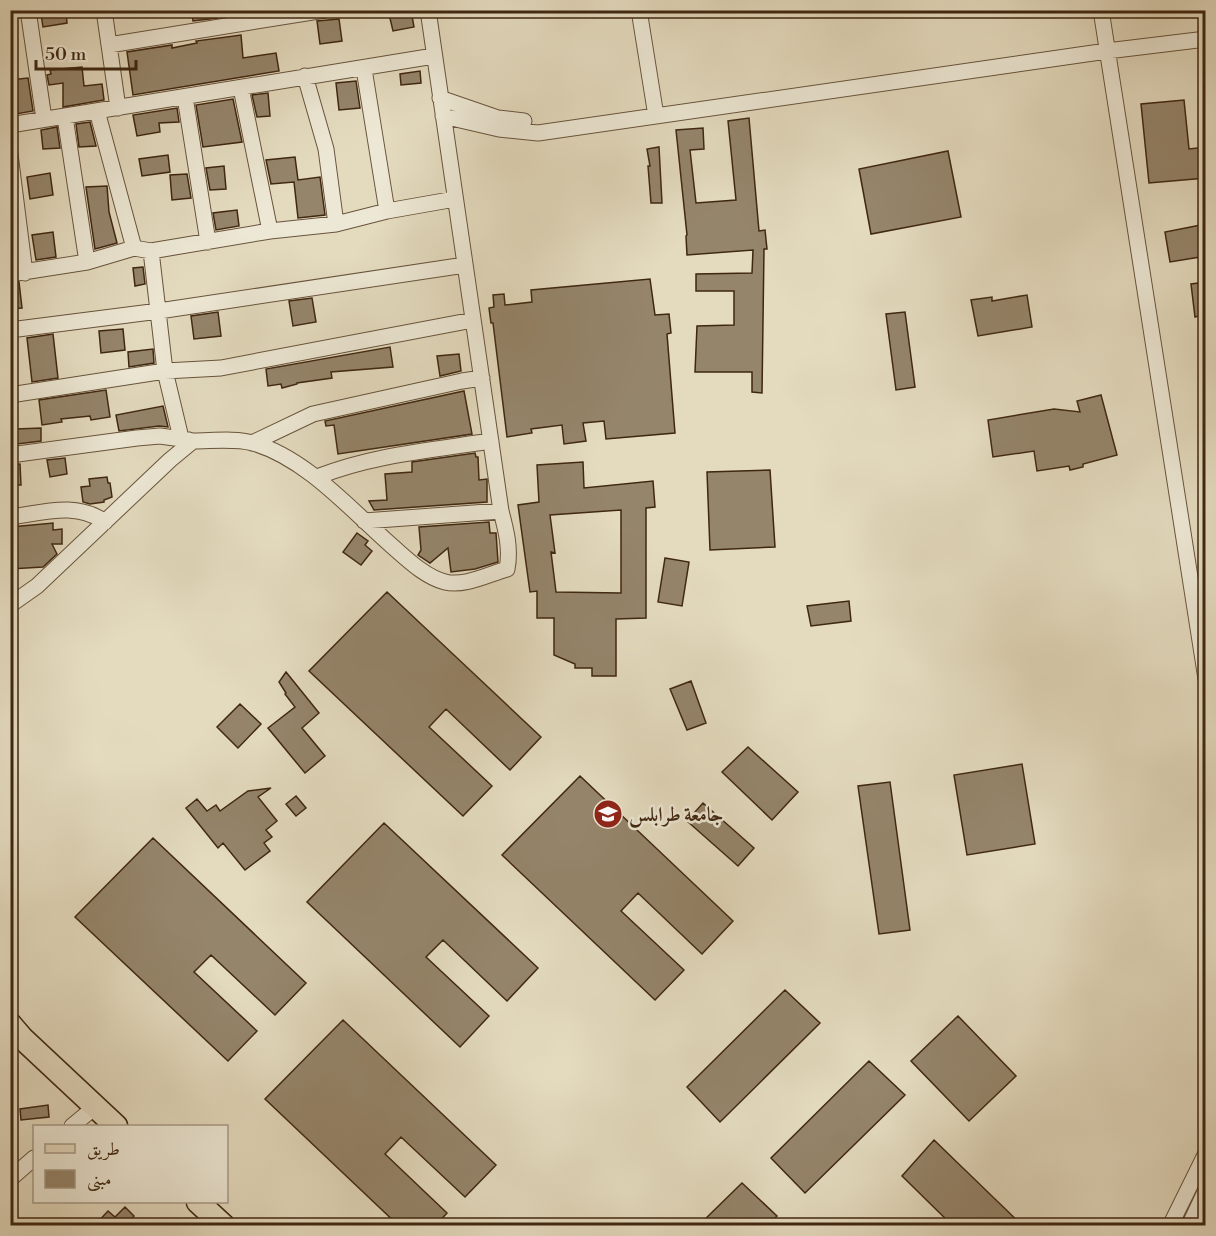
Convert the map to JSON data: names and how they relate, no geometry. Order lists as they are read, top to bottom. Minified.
{"places":{"school or university":["جامعة طرابلس"]},"legend":["طريق","مبنى"],"scale_bar":"50 m"}
